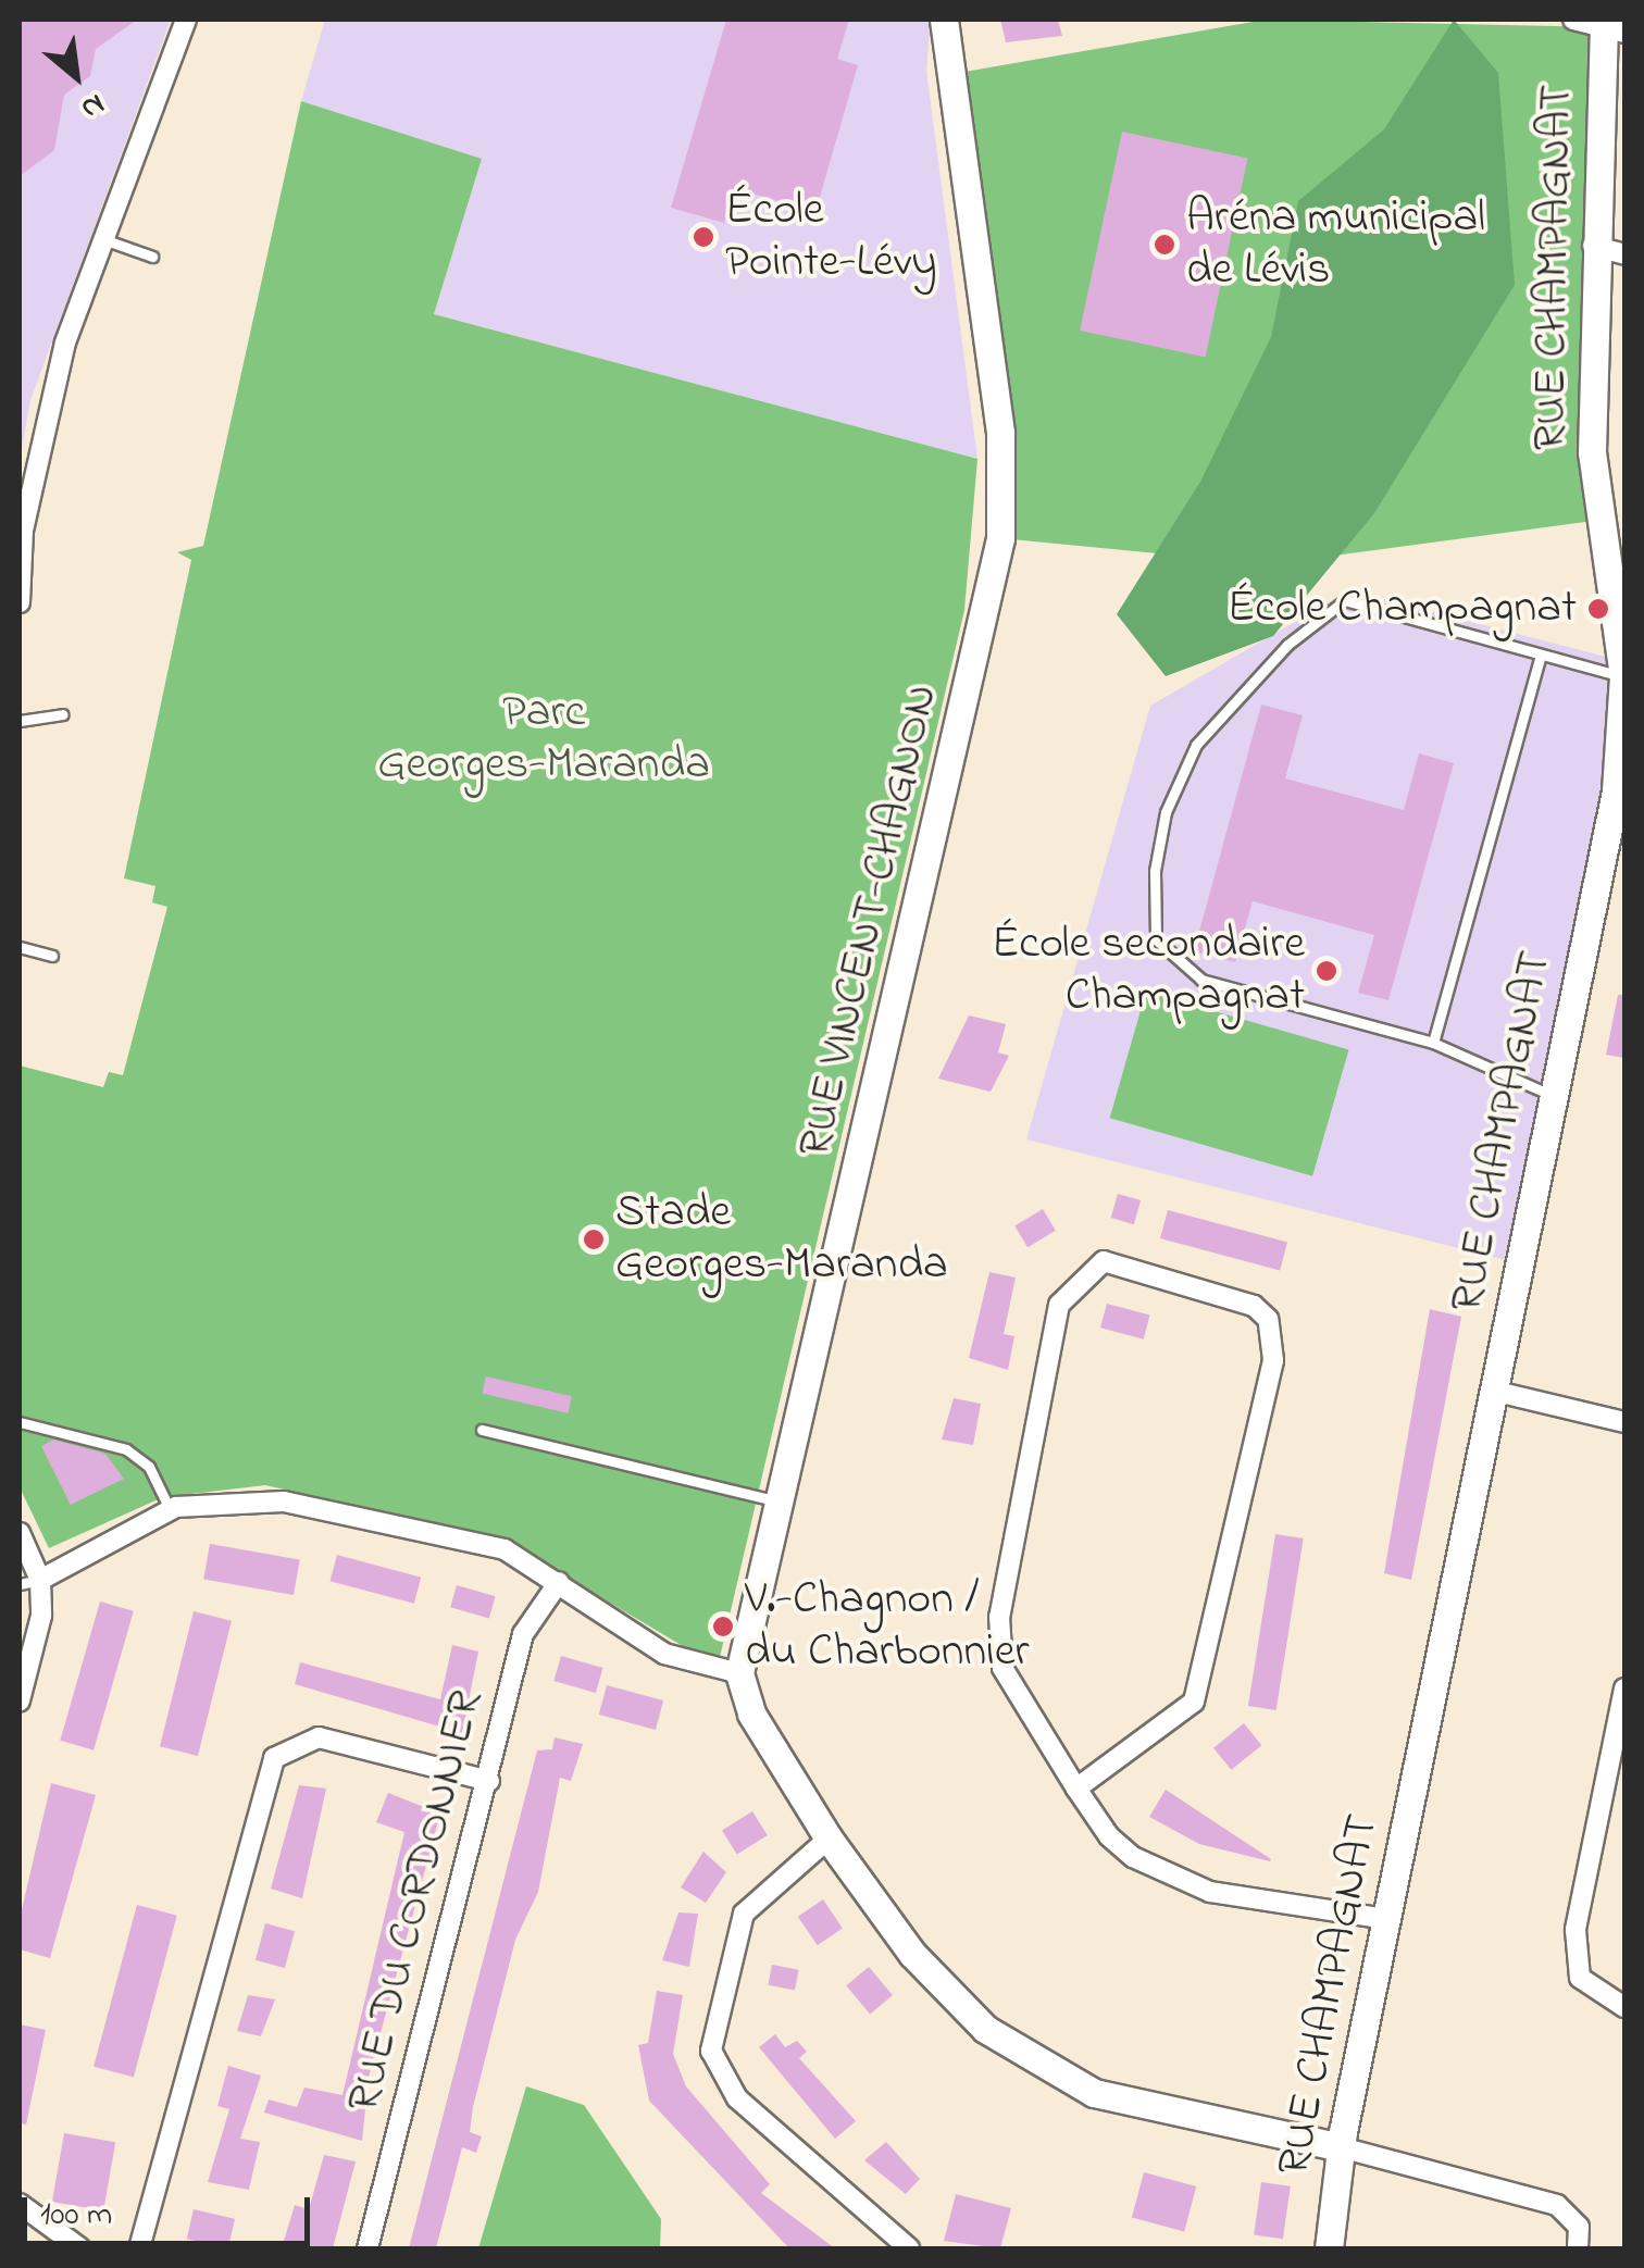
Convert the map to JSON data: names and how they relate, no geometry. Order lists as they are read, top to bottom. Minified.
{"streets":{"street":["RUE CHAMPAGNAT","RUE VINCENT-CHAGNON","RUE DU CORDONNIER"]},"parks":["Parc Georges-Maranda"],"places":["École Pointe-Lévy","Aréna municipal de Lévis","École Champagnat","École secondaire Champagnat","Stade Georges-Maranda","V.-Chagnon / du Charbonnier"],"scale_bar":"100 m","north":"bottom right"}
